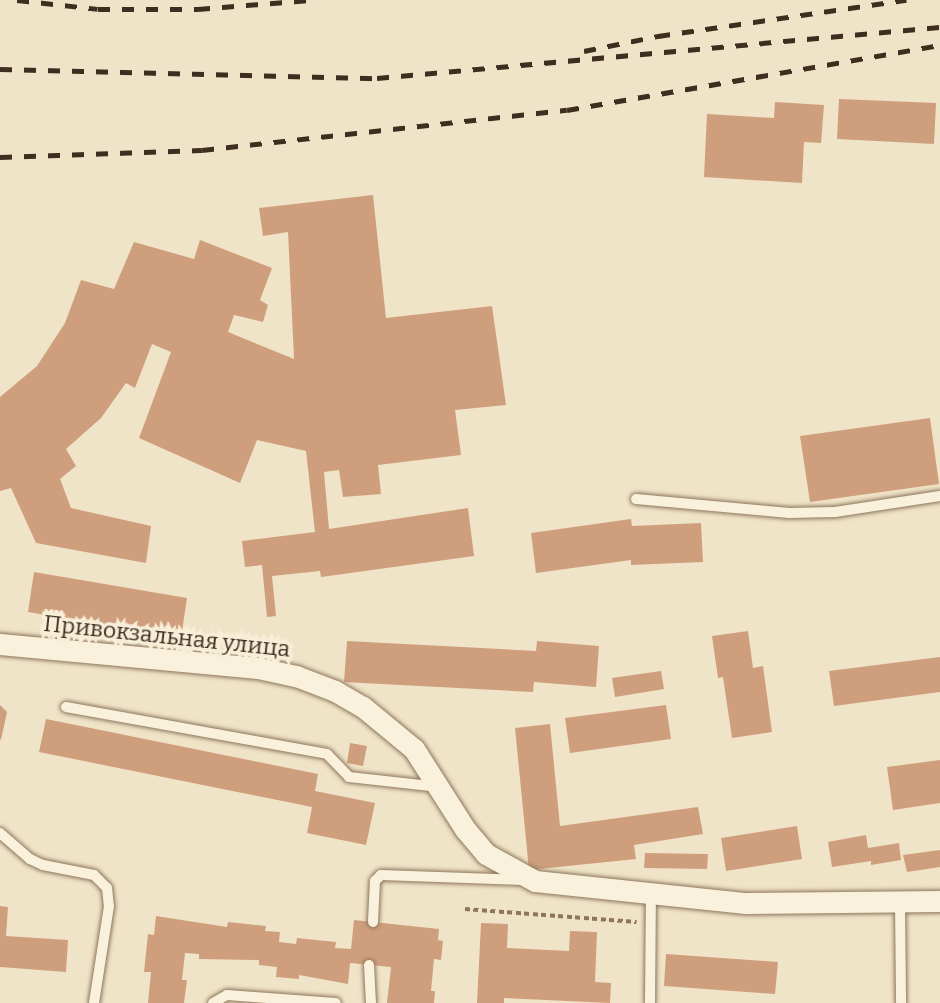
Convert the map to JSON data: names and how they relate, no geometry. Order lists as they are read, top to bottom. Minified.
{"streets":{"street":["Привокзальная улица"]}}
